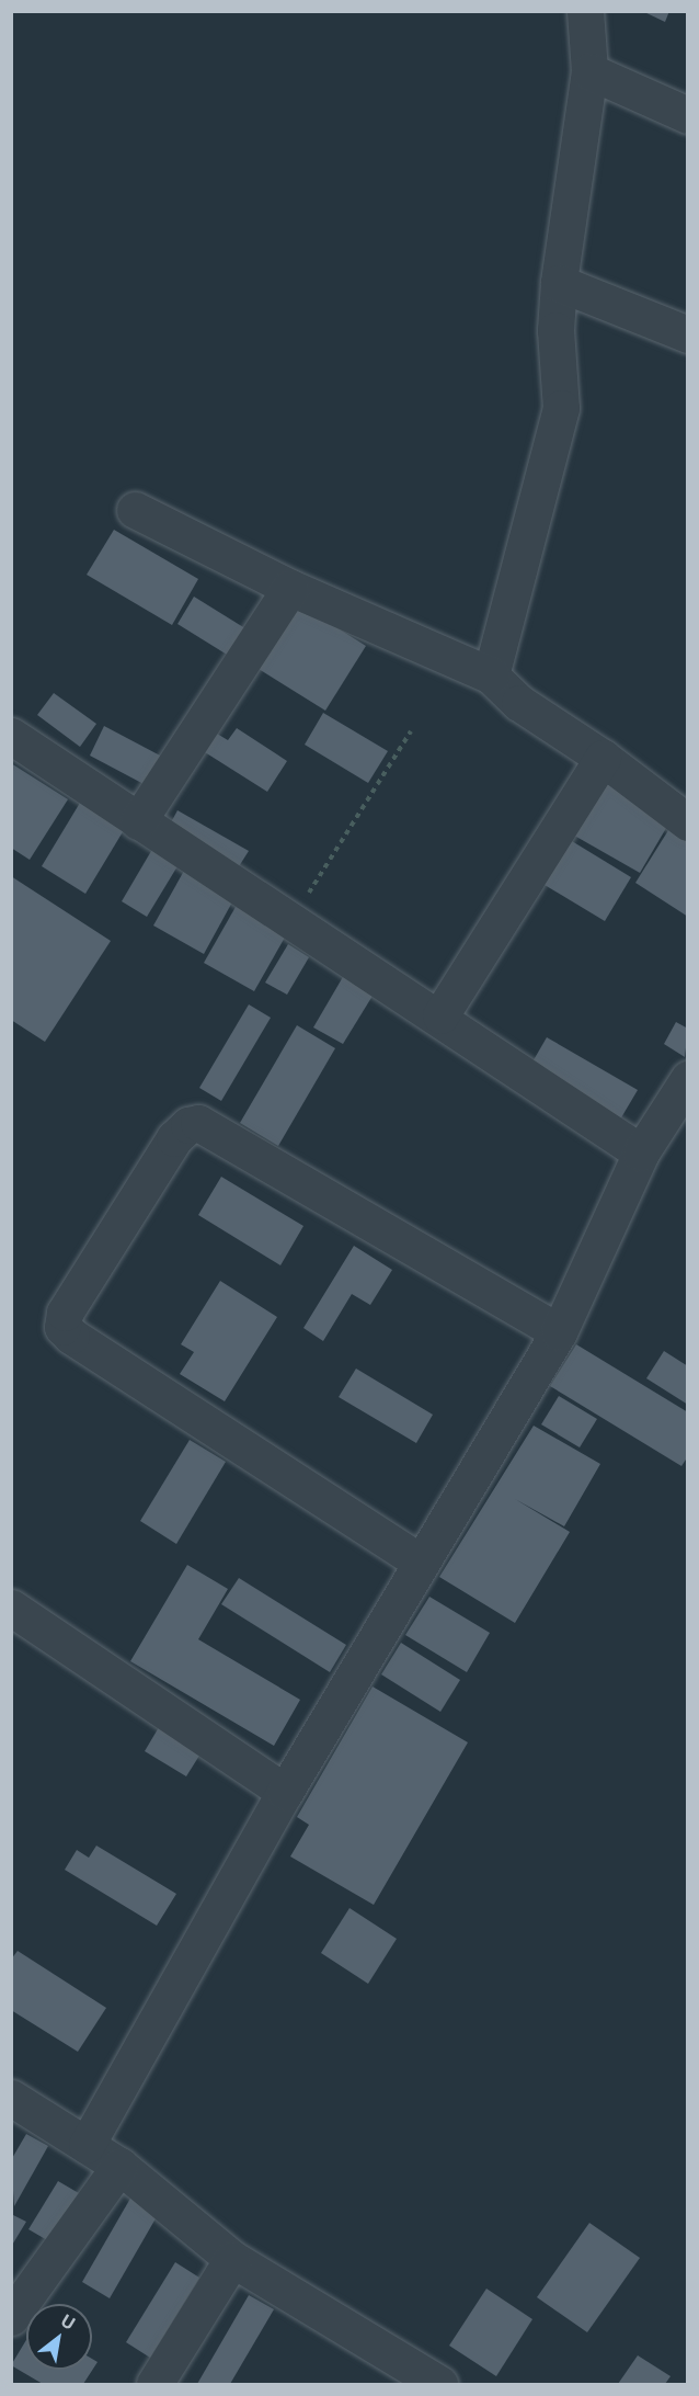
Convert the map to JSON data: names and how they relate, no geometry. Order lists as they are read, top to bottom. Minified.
{"north":"top right"}
